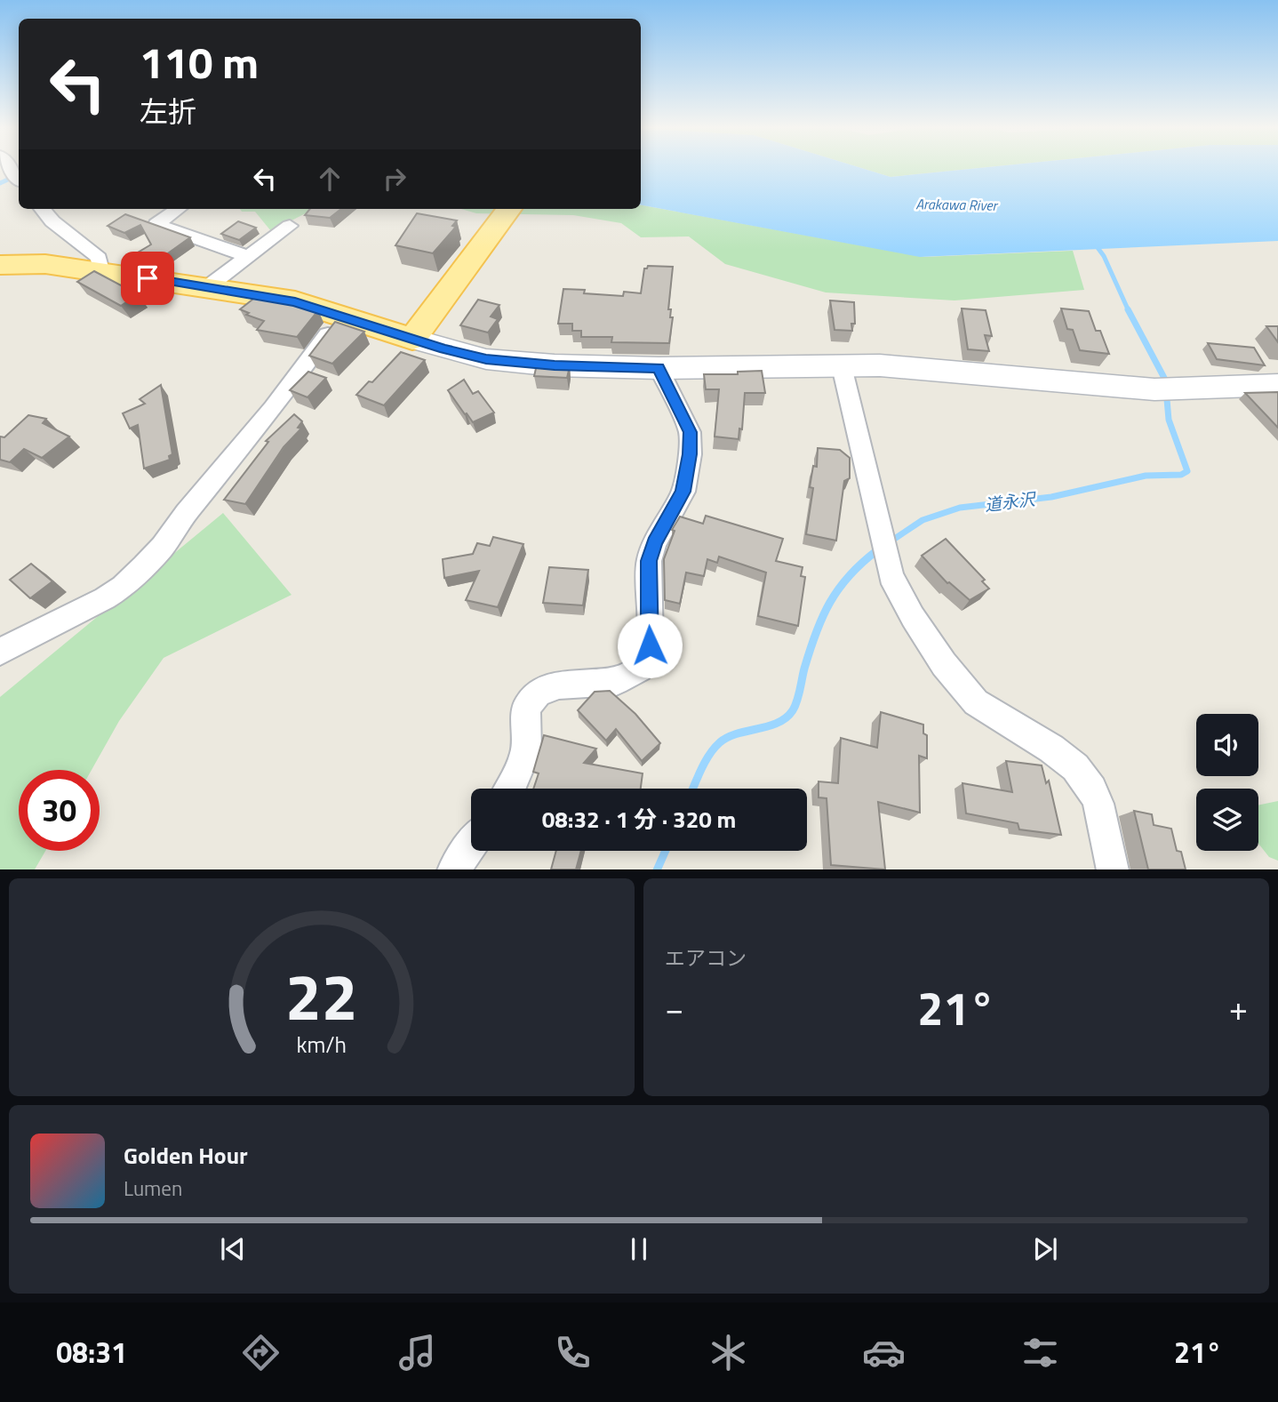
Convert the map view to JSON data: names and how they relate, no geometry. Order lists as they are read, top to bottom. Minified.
{"water":["Arakawa River","道永沢"],"page":{"turn":["110 m","左折"],"limit":"30","trip":"08:32 · 1 分 · 320 m","tile":"エアコン","heat":["−","21°","+"],"song":["Golden Hour","Lumen"],"tabs":["08:31","21°"],"gauge":["22","km/h"]}}
